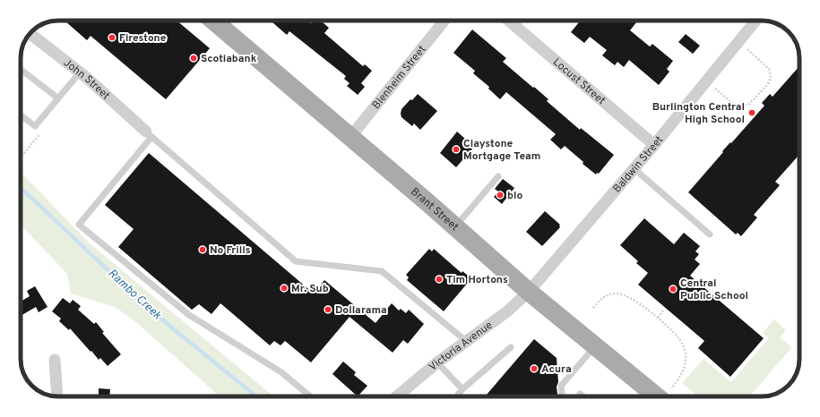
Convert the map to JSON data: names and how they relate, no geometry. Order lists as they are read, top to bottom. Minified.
{"streets":{"main road":["Brant Street"],"street":["Blenheim Street","John Street","Locust Street","Baldwin Street","Victoria Avenue"]},"crossings":[["Blenheim Street","Brant Street"],["Locust Street","Baldwin Street"],["Baldwin Street","Brant Street"],["Baldwin Street","Victoria Avenue"],["Brant Street","Victoria Avenue"]],"water":["Rambo Creek"],"places":["Firestone","Scotiabank","Burlington Central High School","Claystone Mortgage Team","blo","No Frills","Tim Hortons","Mr. Sub","Central Public School","Dollarama","Acura"]}
